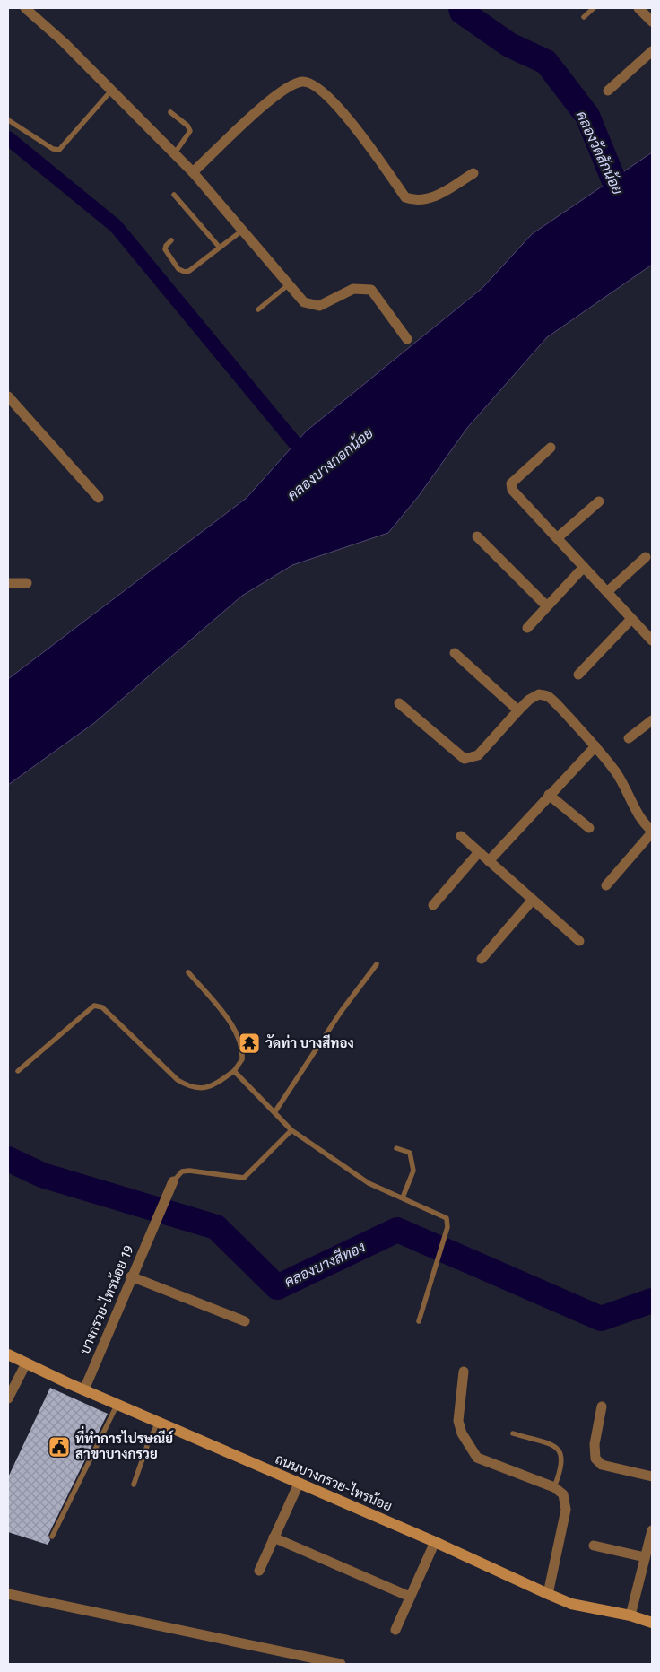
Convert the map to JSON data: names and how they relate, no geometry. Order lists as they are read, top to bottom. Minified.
{"streets":{"main road":["ถนนบางกรวย-ไทรน้อย"],"street":["บางกรวย-ไทรน้อย 19"]},"crossings":[["บางกรวย-ไทรน้อย 19","ถนนบางกรวย-ไทรน้อย"]],"water":["คลองวัดสักน้อย","คลองบางกอกน้อย","คลองบางสีทอง"],"places":{"temple":["วัดท่า บางสีทอง"],"public building":["ที่ทำการไปรษณีย์ สาขาบางกรวย"]}}
